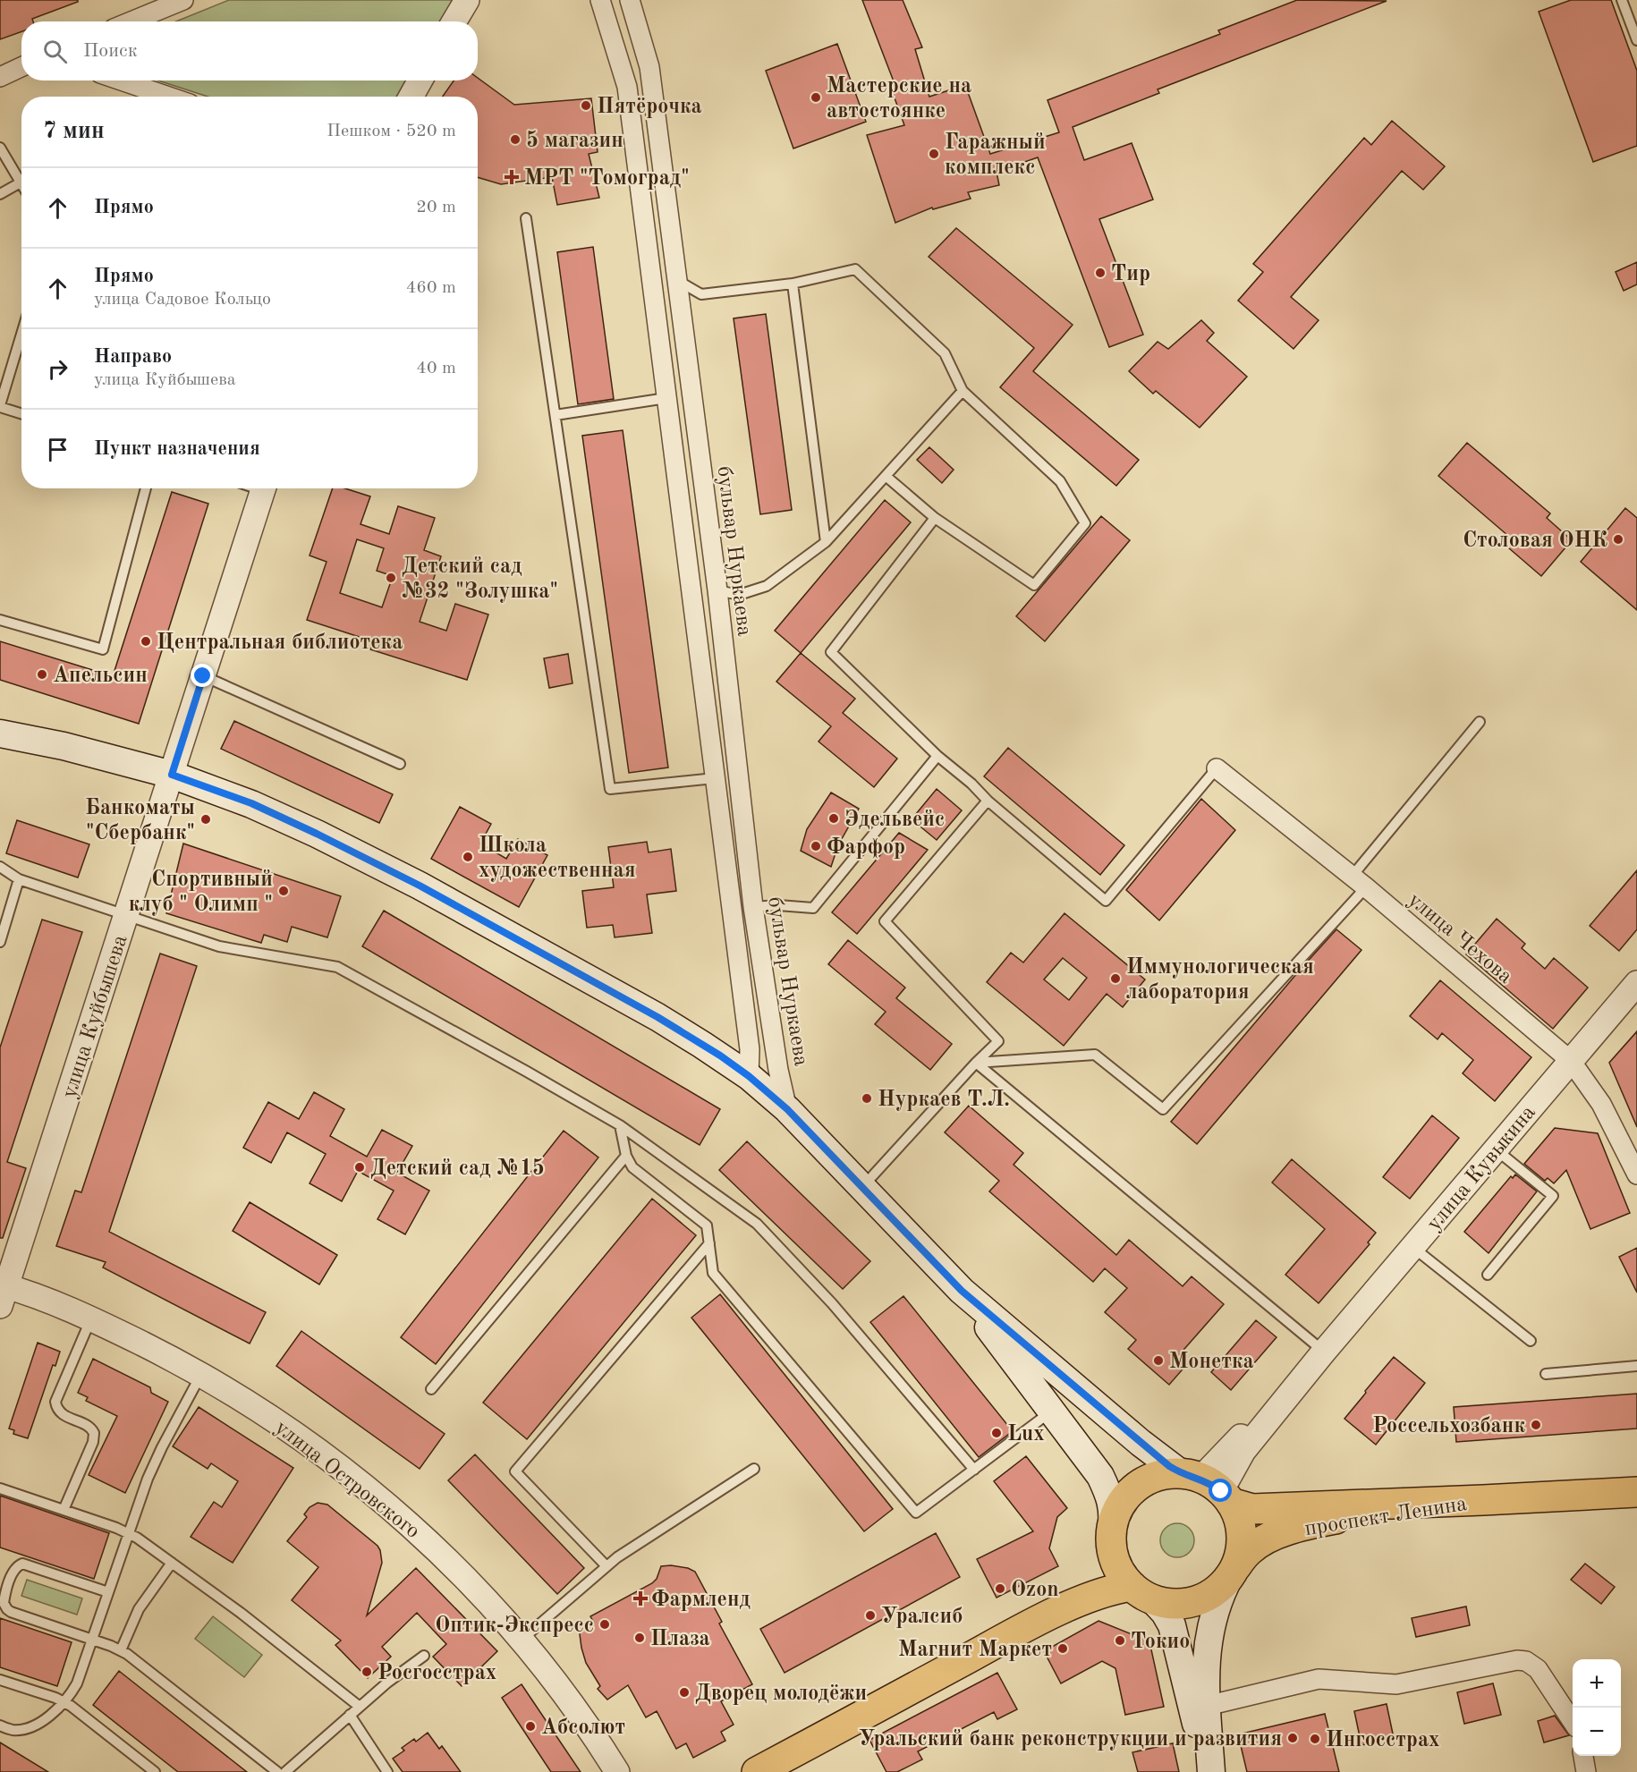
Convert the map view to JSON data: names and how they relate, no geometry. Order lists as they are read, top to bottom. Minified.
{"streets":{"main road":["проспект Ленина"],"street":["бульвар Нуркаева","улица Чехова","улица Куйбышева","улица Кувыкина","улица Островского"]},"crossings":[["улица Чехова","улица Кувыкина"],["улица Куйбышева","улица Островского"],["улица Кувыкина","проспект Ленина"]],"places":{"other":["Мастерские на автостоянке","Пятёрочка","5 магазин","Гаражный комплекс","Тир","Столовая ОНК","Детский сад №32 \"Золушка\"","Центральная библиотека","Апельсин","Эдельвейс","Банкоматы \"Сбербанк\"","Фарфор","Школа художественная","Спортивный клуб \" Олимп \"","Иммунологическая лаборатория","Нуркаев Т.Л.","Детский сад №15","Монетка","Россельхозбанк","Lux","Ozon","Уралсиб","Оптик-Экспресс","Плаза","Токио","Магнит Маркет","Росгосстрах","Дворец молодёжи","Абсолют","Уральский банк реконструкции и развития","Ингосстрах"],"health":["МРТ \"Томоград\"","Фармленд"]},"page":{"search":"Поиск","heading":["7 мин","Пешком · 520 m"],"list":[["Прямо","20 m"],["Прямо","улица Садовое Кольцо","460 m"],["Направо","улица Куйбышева","40 m"],"Пункт назначения"],"map_buttons":["+","−"]}}
